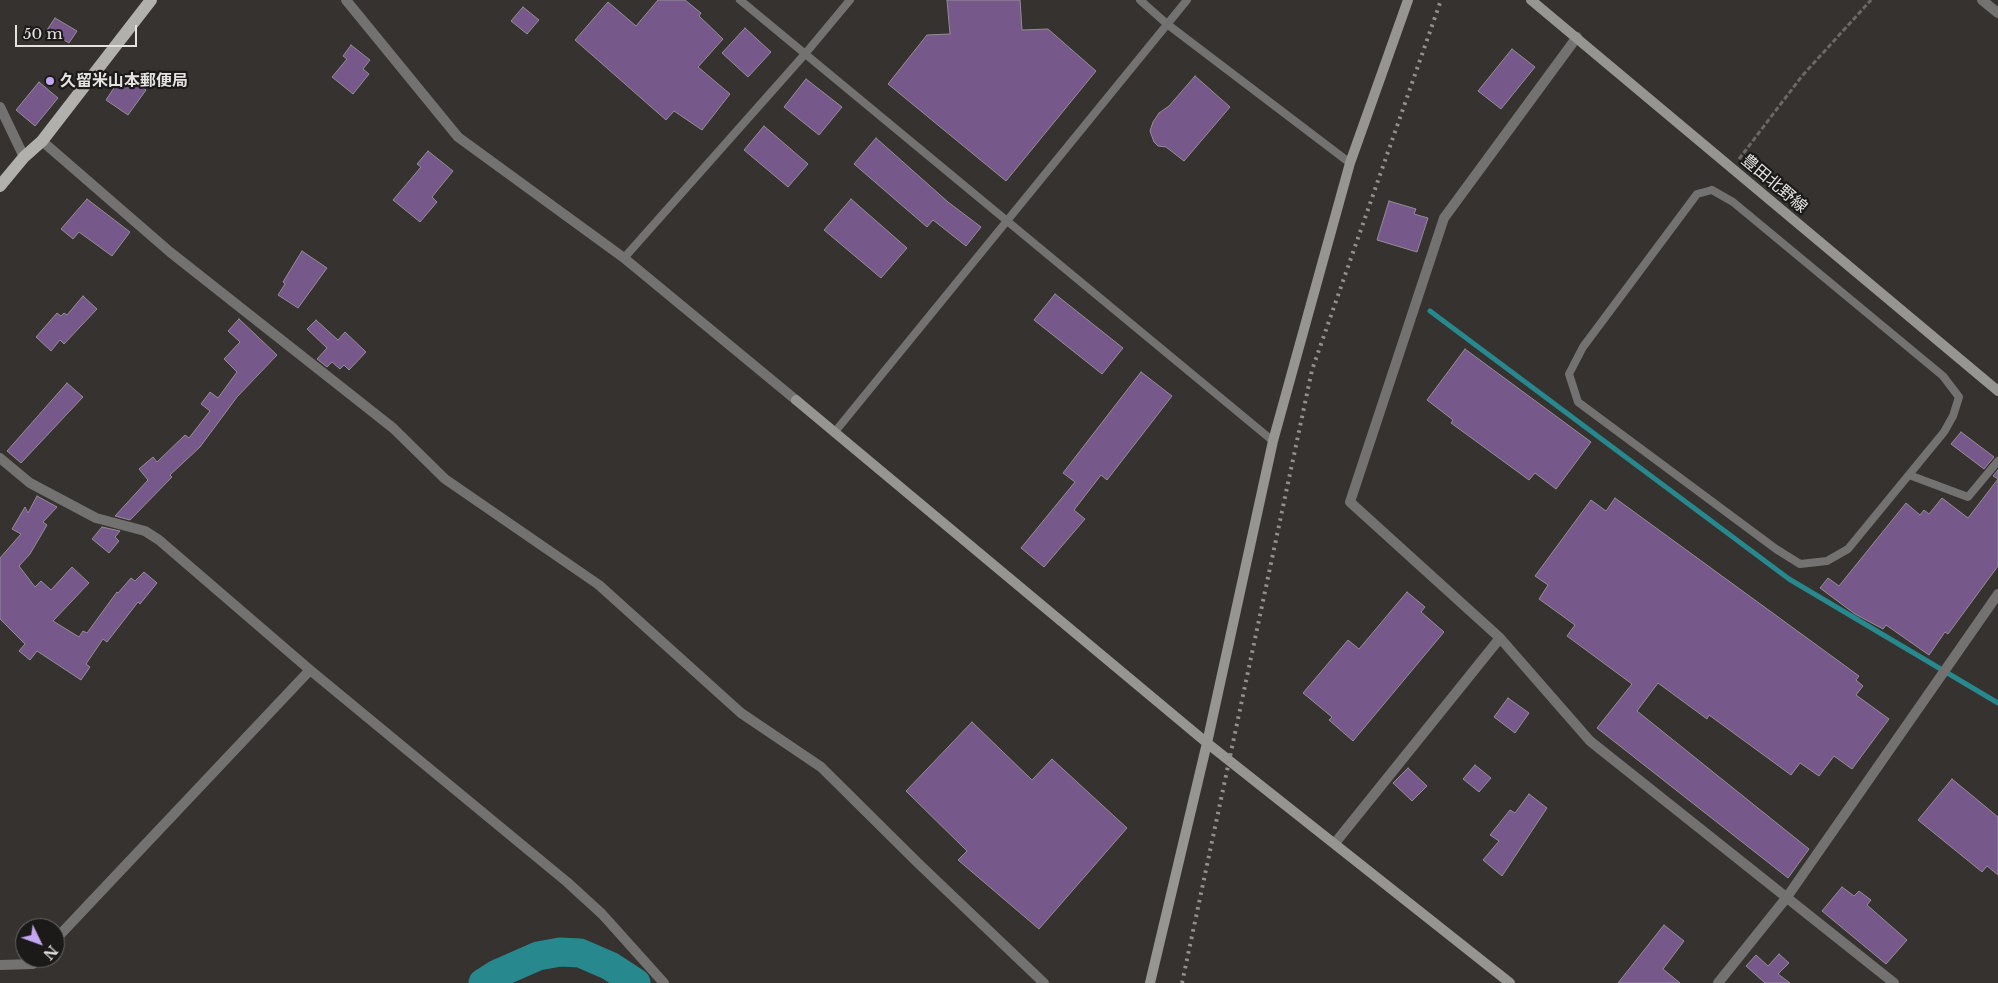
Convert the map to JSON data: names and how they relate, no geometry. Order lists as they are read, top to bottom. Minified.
{"streets":{"street":["豊田北野線"]},"places":["久留米山本郵便局"],"scale_bar":"50 m","north":"bottom right"}
